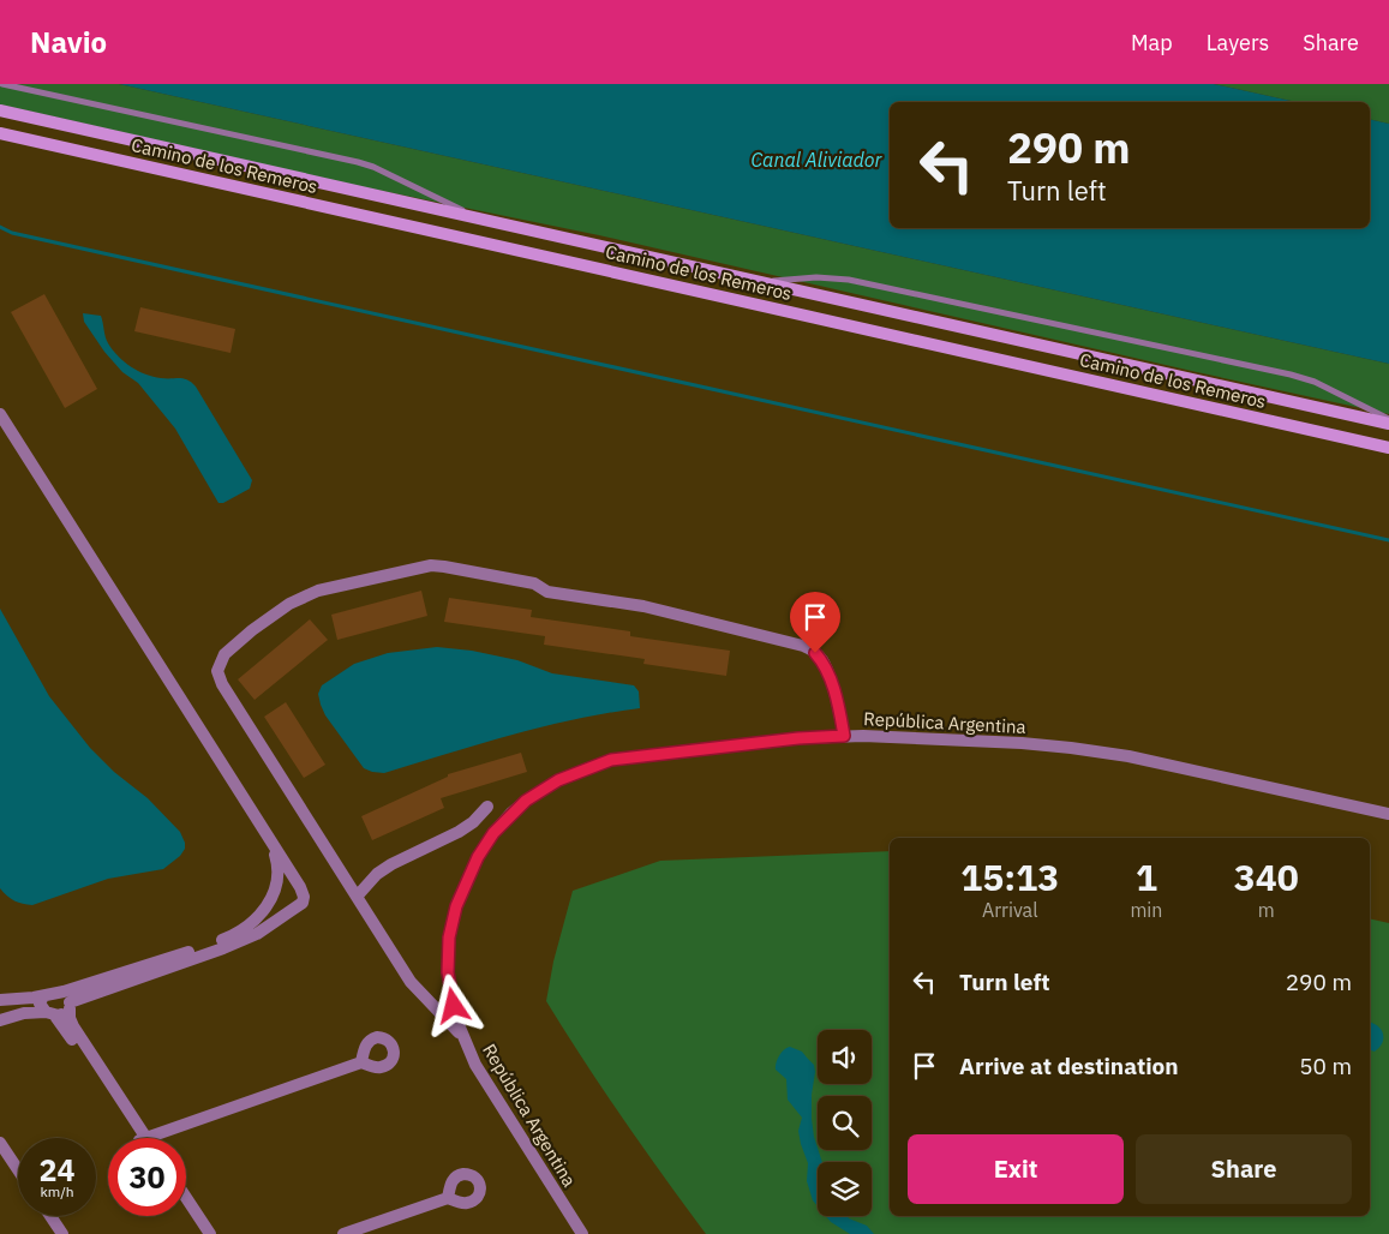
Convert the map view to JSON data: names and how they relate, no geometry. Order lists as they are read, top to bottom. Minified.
{"streets":{"main road":["Camino de los Remeros"],"street":["República Argentina"]},"water":["Canal Aliviador"],"page":{"header":"Navio","nav":["Map","Layers","Share"],"turn":["290 m","Turn left"],"eta":["15:13","Arrival","1","min","340","m"],"list":[{"name":"Turn left","value":"290 m"},{"name":"Arrive at destination","value":"50 m"}],"buttons":["Exit","Share"],"speed":"24 km/h","limit":"30"}}
